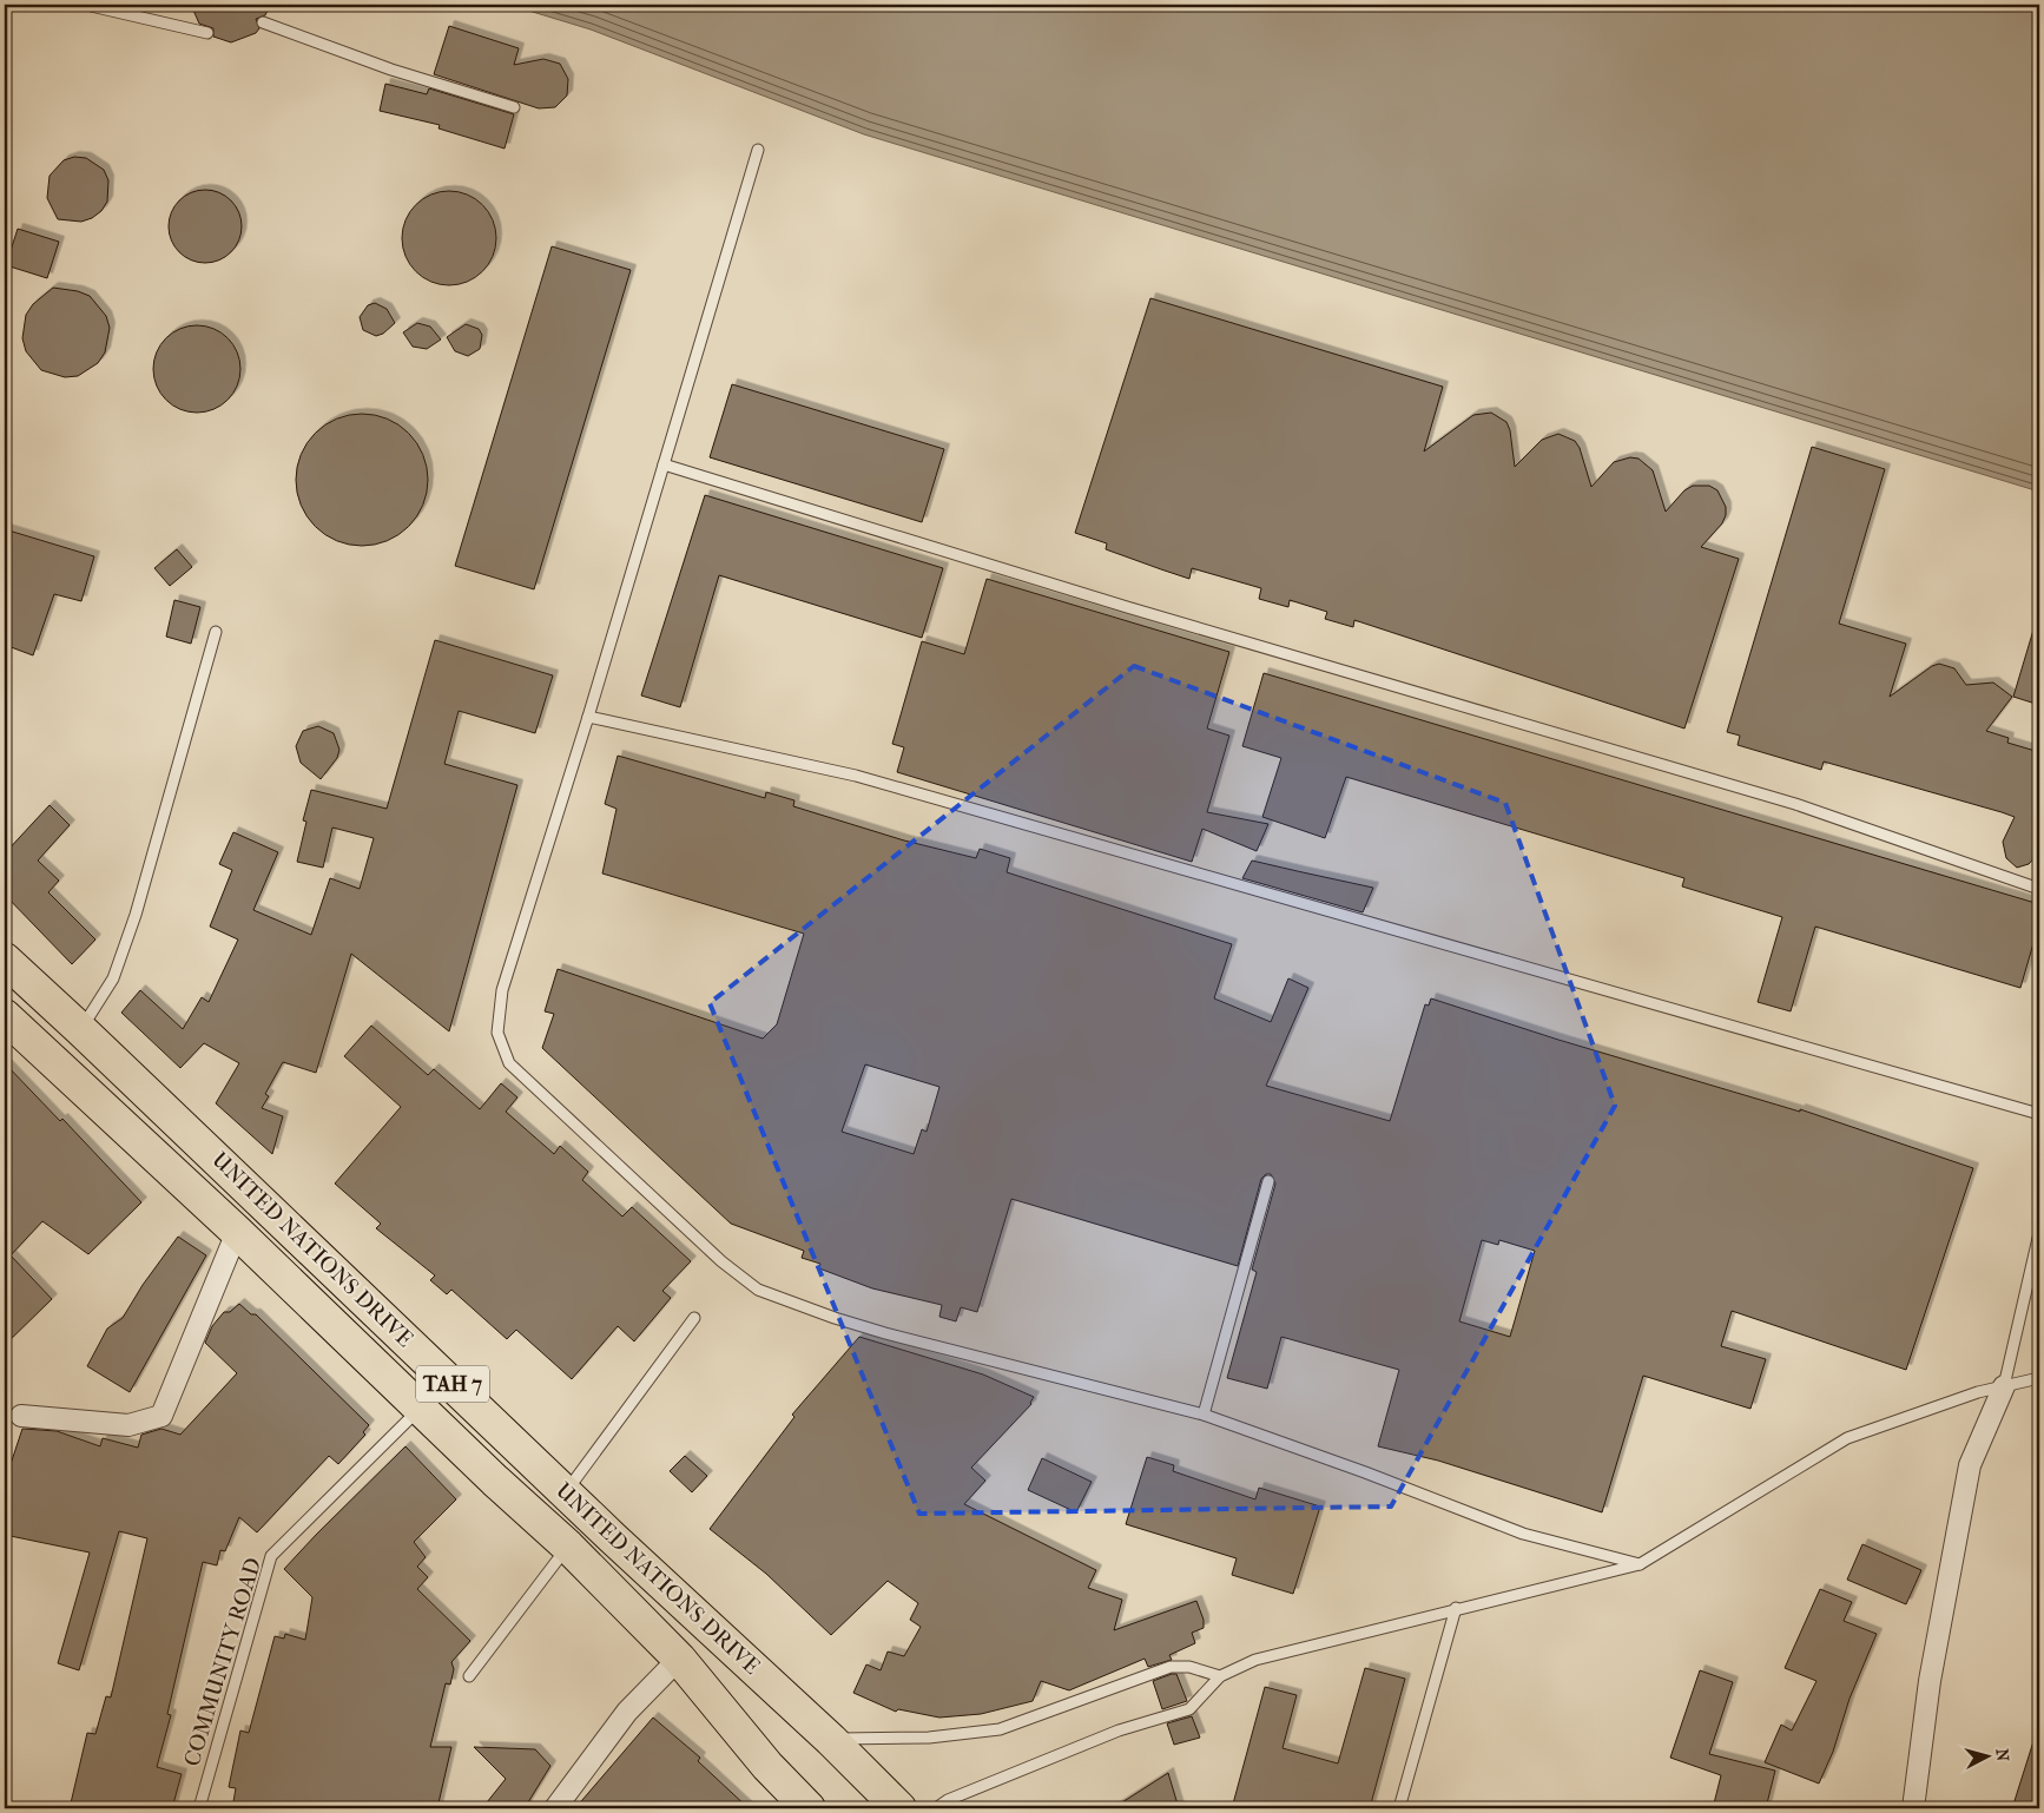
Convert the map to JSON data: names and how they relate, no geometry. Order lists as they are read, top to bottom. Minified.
{"streets":{"highway":["UNITED NATIONS DRIVE","TAH 7"],"lane":["COMMUNITY ROAD"]},"crossings":[["UNITED NATIONS DRIVE","COMMUNITY ROAD"]],"north":"right"}
